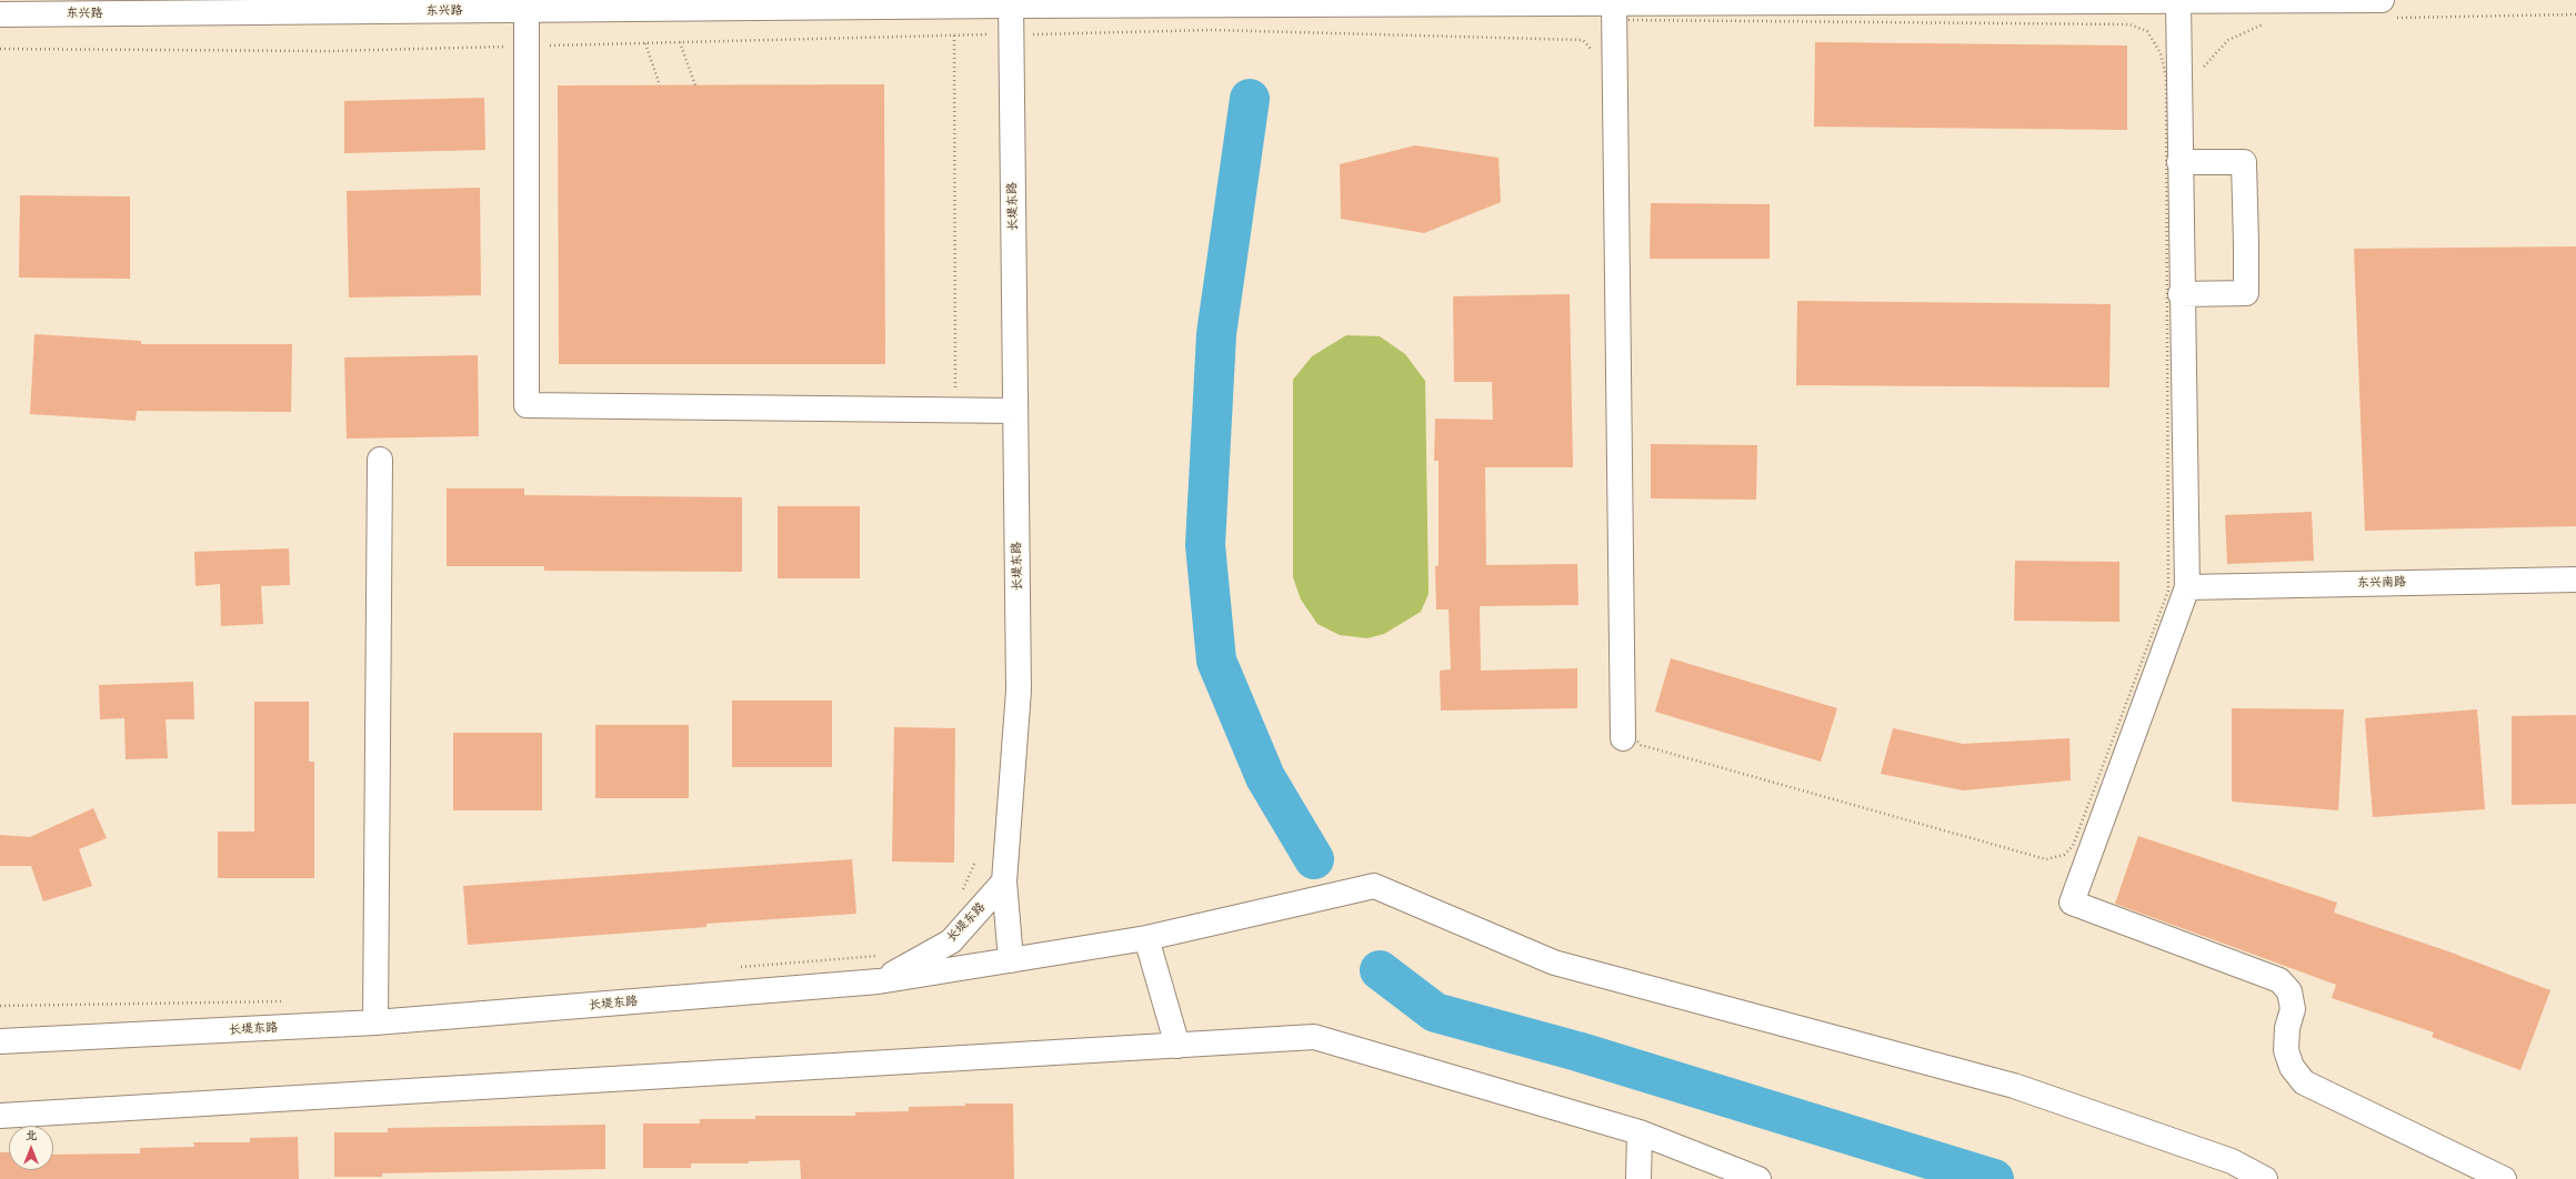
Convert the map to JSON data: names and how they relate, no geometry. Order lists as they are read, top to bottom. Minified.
{"streets":{"street":["东兴路","长堤东路","东兴南路"]},"crossings":[["东兴路","长堤东路"]],"north":"top"}
